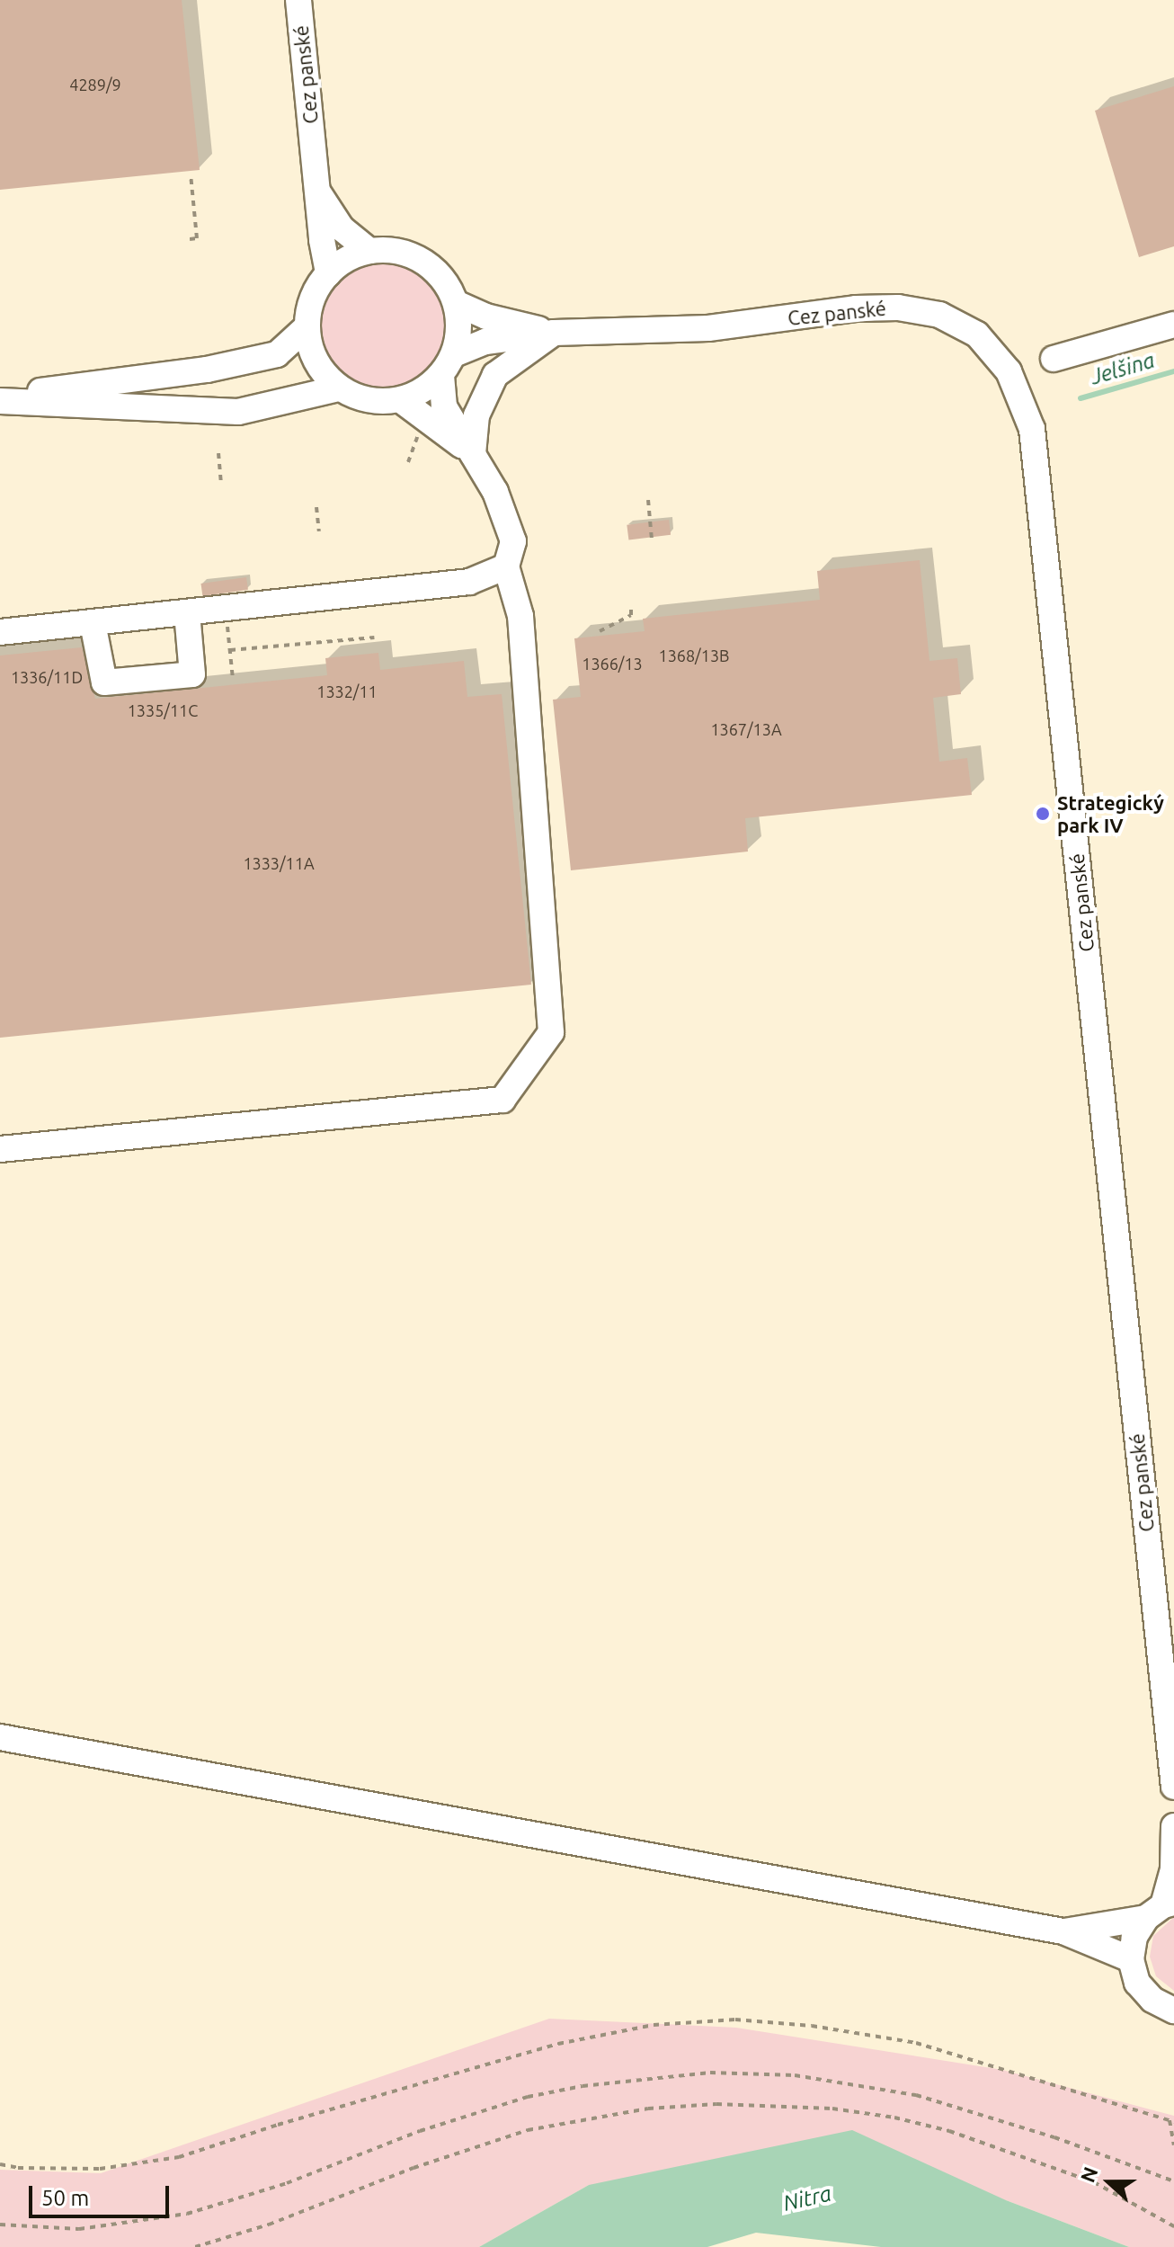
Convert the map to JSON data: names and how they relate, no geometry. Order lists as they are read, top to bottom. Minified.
{"streets":{"street":["Cez panské"]},"water":["Jelšina","Nitra"],"places":["Strategický park IV"],"house_numbers":["4289/9","1368/13B","1366/13","1336/11D","1332/11","1335/11C","1367/13A","1333/11A"],"scale_bar":"50 m","north":"left"}
